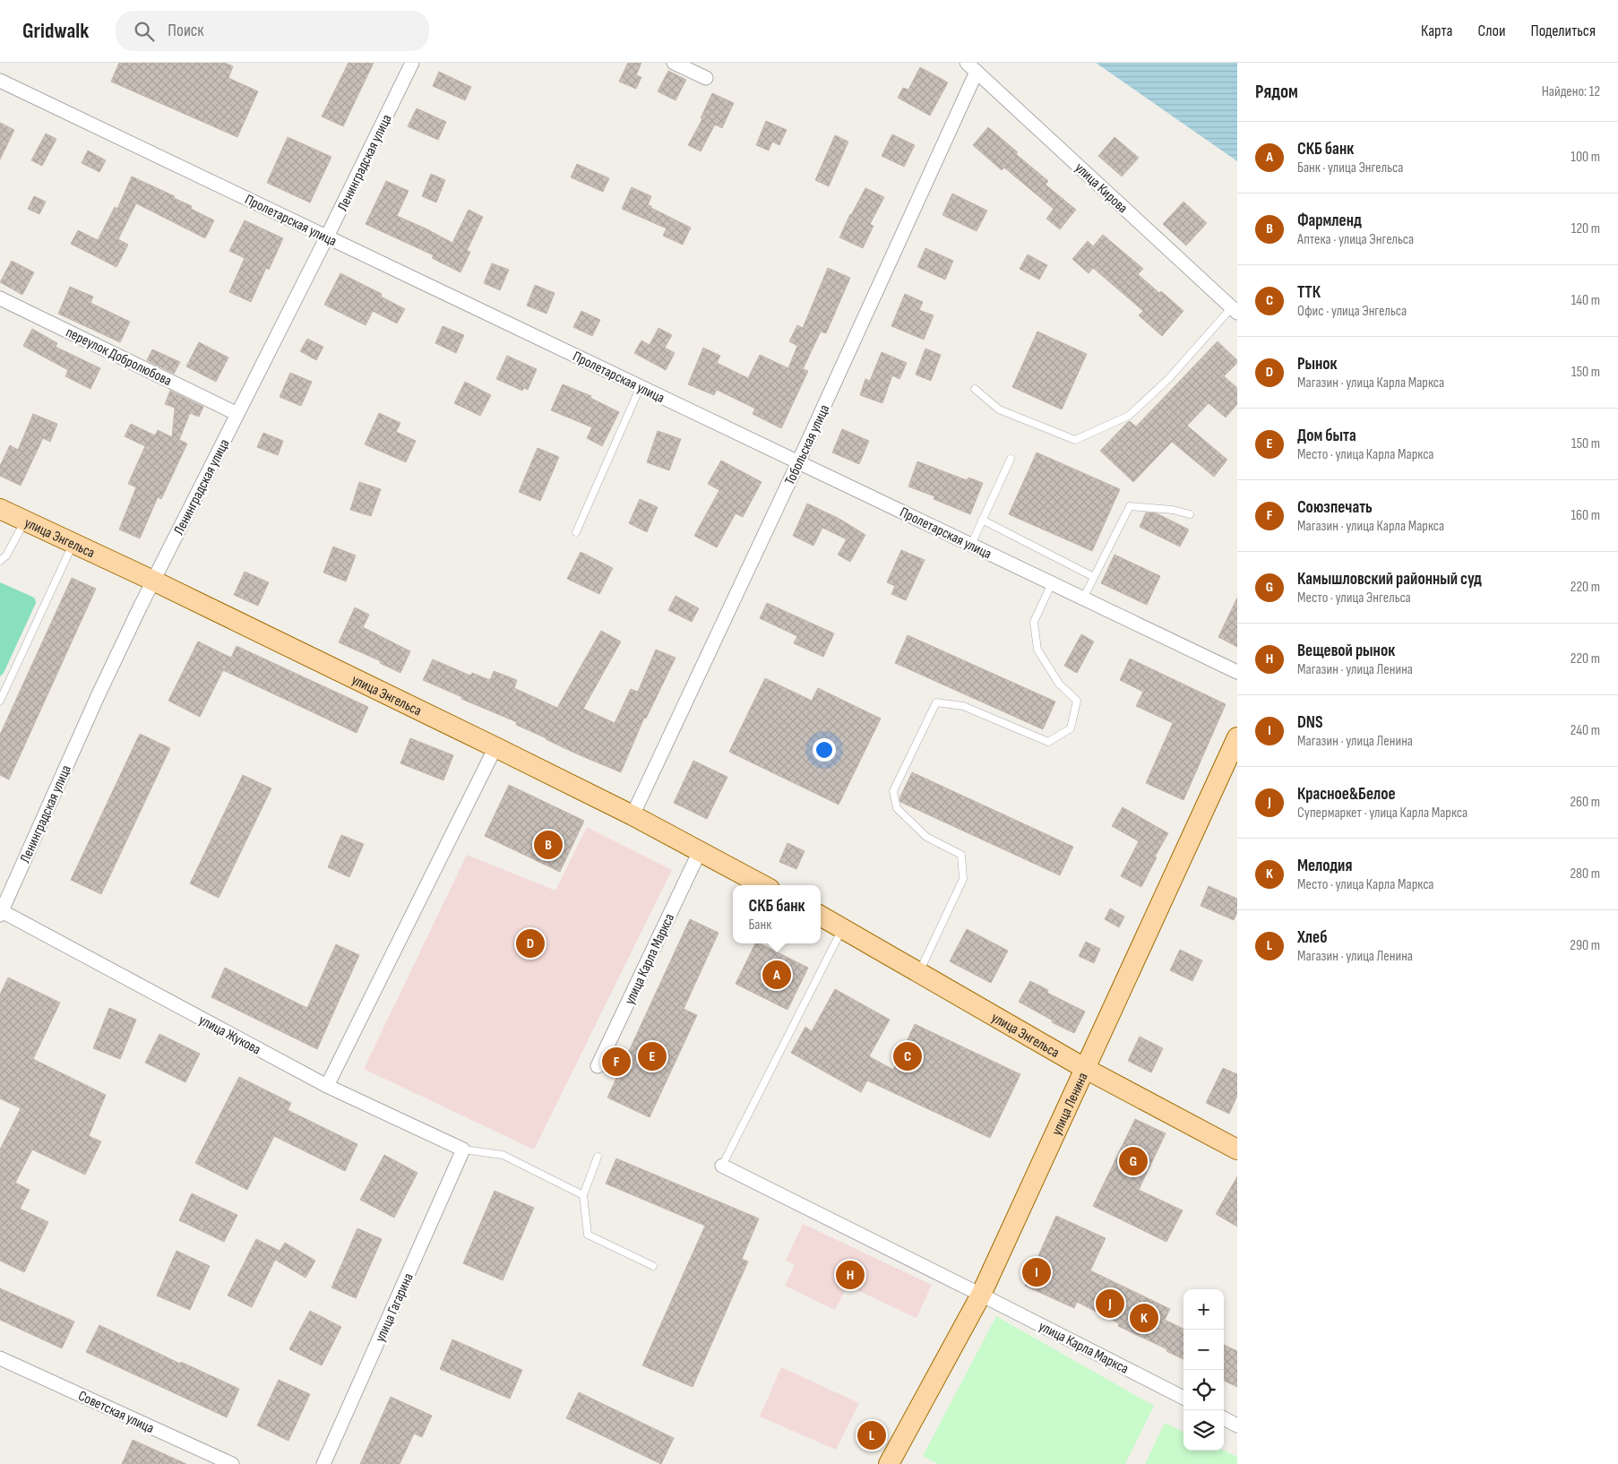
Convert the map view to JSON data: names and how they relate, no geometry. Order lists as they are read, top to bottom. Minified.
{"streets":{"main road":["улица Энгельса","улица Ленина"],"street":["Ленинградская улица","улица Кирова","Пролетарская улица","переулок Добролюбова","Тобольская улица","улица Карла Маркса","улица Жукова","улица Гагарина","Советская улица"]},"crossings":[["Ленинградская улица","Пролетарская улица"],["Ленинградская улица","переулок Добролюбова"],["Ленинградская улица","улица Энгельса"],["Ленинградская улица","улица Жукова"],["улица Кирова","Тобольская улица"],["Пролетарская улица","Тобольская улица"],["Тобольская улица","улица Энгельса"],["улица Энгельса","улица Карла Маркса"],["улица Энгельса","улица Ленина"],["улица Карла Маркса","улица Ленина"],["улица Жукова","улица Гагарина"]],"page":{"header":"Gridwalk","search":"Поиск","nav":["Карта","Слои","Поделиться"],"heading":["Рядом","Найдено: 12"],"list":[{"mark":"A","name":"СКБ банк","note":"Банк · улица Энгельса","value":"100 m"},{"mark":"B","name":"Фармленд","note":"Аптека · улица Энгельса","value":"120 m"},{"mark":"C","name":"ТТК","note":"Офис · улица Энгельса","value":"140 m"},{"mark":"D","name":"Рынок","note":"Магазин · улица Карла Маркса","value":"150 m"},{"mark":"E","name":"Дом быта","note":"Место · улица Карла Маркса","value":"150 m"},{"mark":"F","name":"Союзпечать","note":"Магазин · улица Карла Маркса","value":"160 m"},{"mark":"G","name":"Камышловский районный суд","note":"Место · улица Энгельса","value":"220 m"},{"mark":"H","name":"Вещевой рынок","note":"Магазин · улица Ленина","value":"220 m"},{"mark":"I","name":"DNS","note":"Магазин · улица Ленина","value":"240 m"},{"mark":"J","name":"Красное&Белое","note":"Супермаркет · улица Карла Маркса","value":"260 m"},{"mark":"K","name":"Мелодия","note":"Место · улица Карла Маркса","value":"280 m"},{"mark":"L","name":"Хлеб","note":"Магазин · улица Ленина","value":"290 m"}],"pins":["B","D","A","C","E","F","G","I","H","J","K","L"],"popup":["СКБ банк","Банк"],"map_buttons":["+","−"]}}
